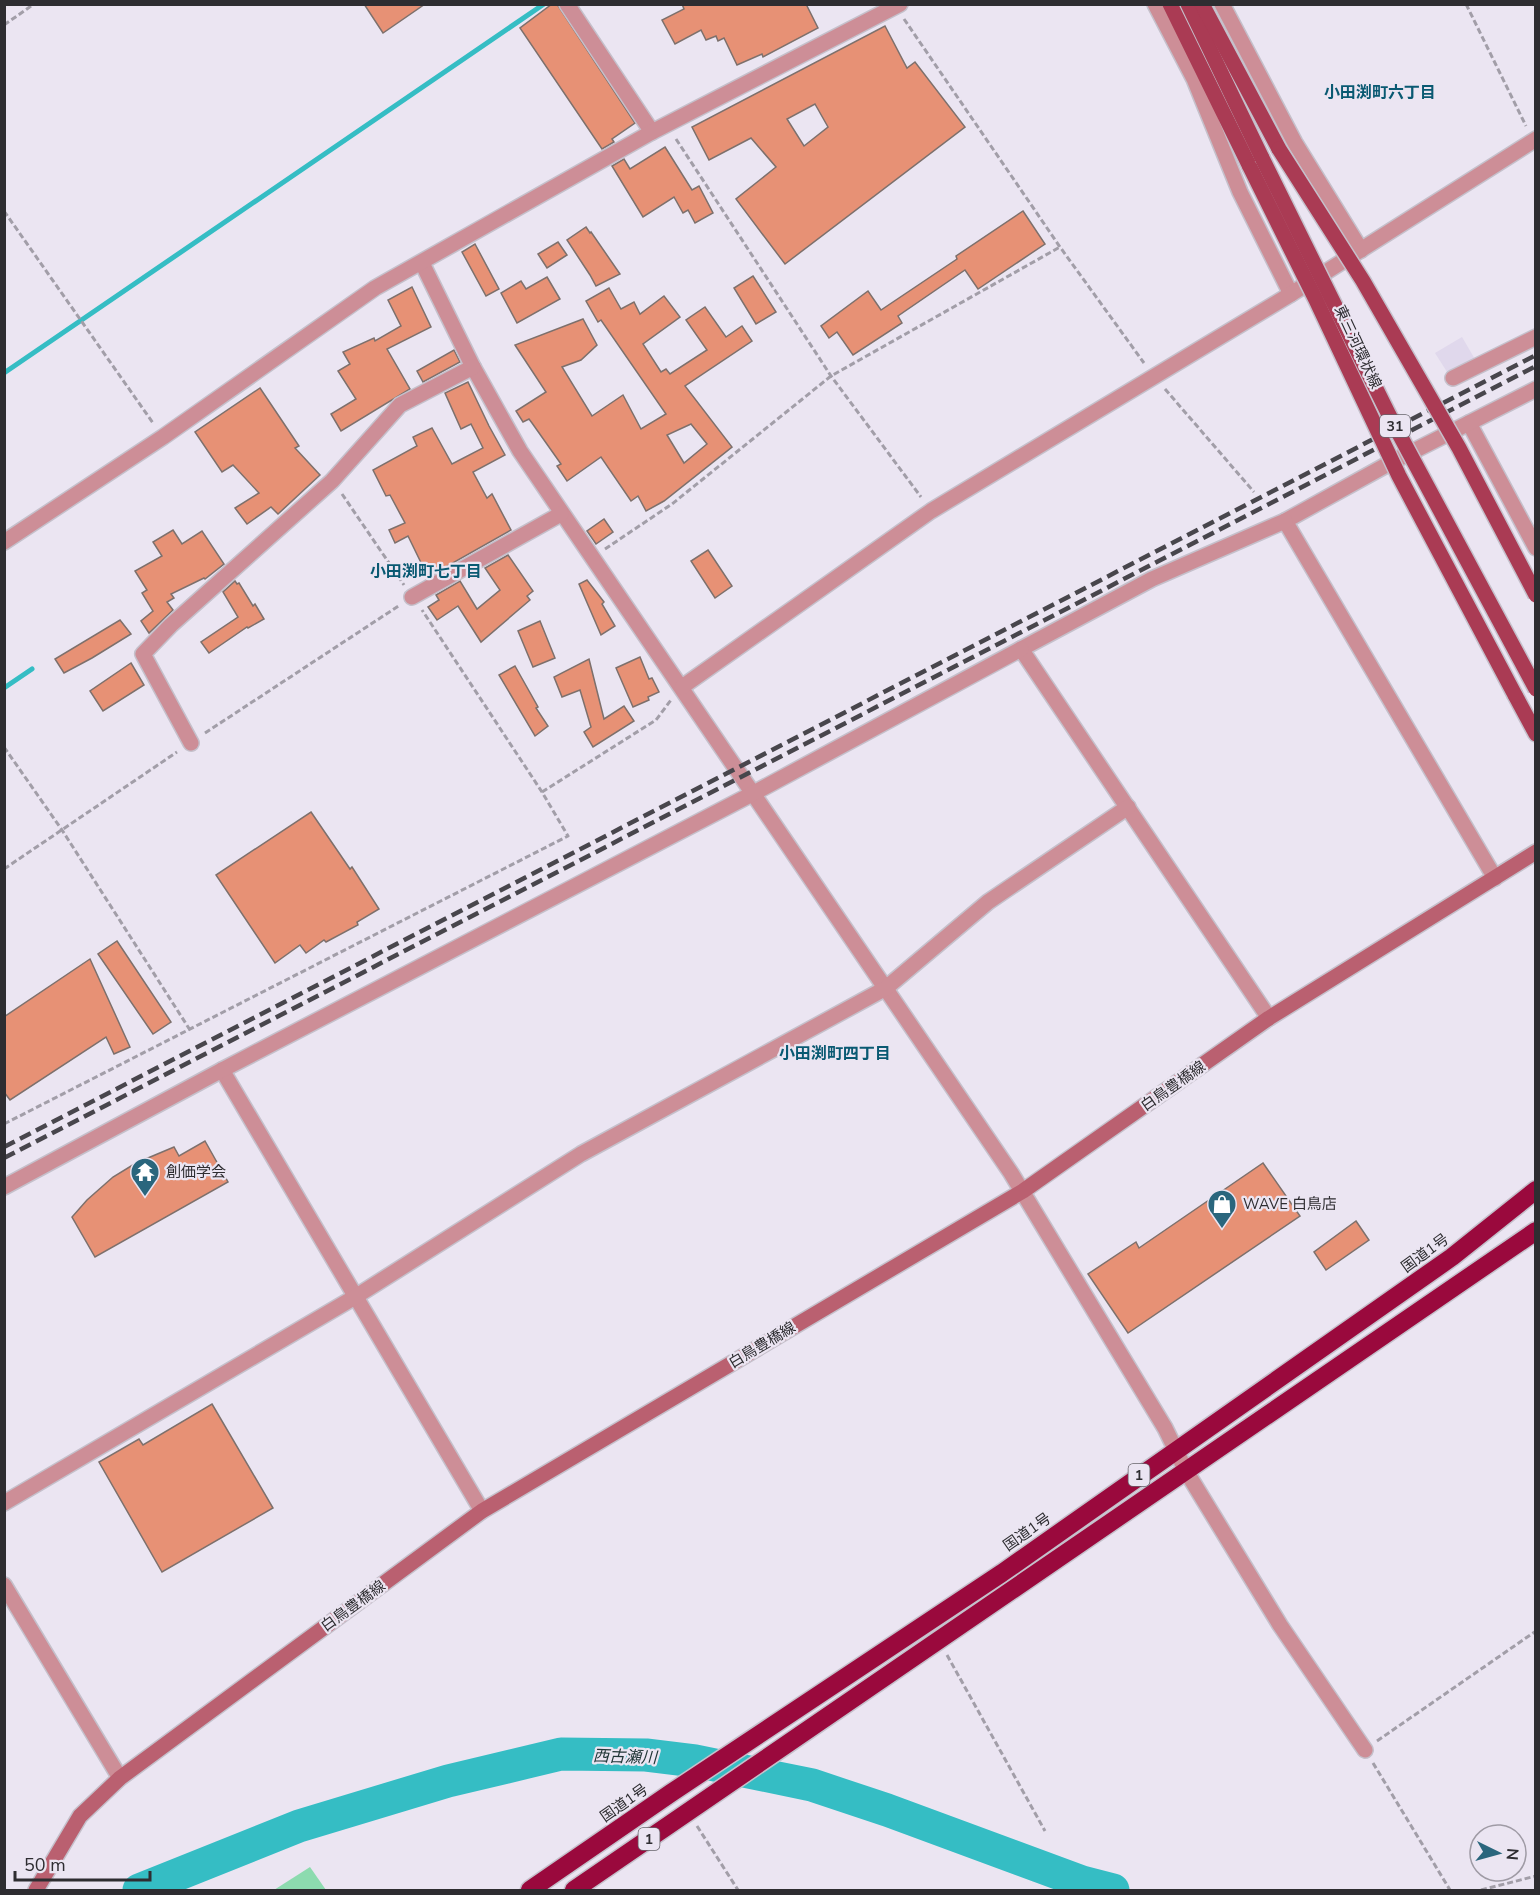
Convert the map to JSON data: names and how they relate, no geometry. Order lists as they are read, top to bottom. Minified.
{"streets":{"highway":["国道1号","1"],"main road":["東三河環状線","31","白鳥豊橋線"]},"districts":["小田渕町六丁目","小田渕町七丁目","小田渕町四丁目"],"water":["西古瀬川"],"places":{"temple":["創価学会"],"shop":["WAVE 白鳥店"]},"scale_bar":"50 m","north":"right"}
